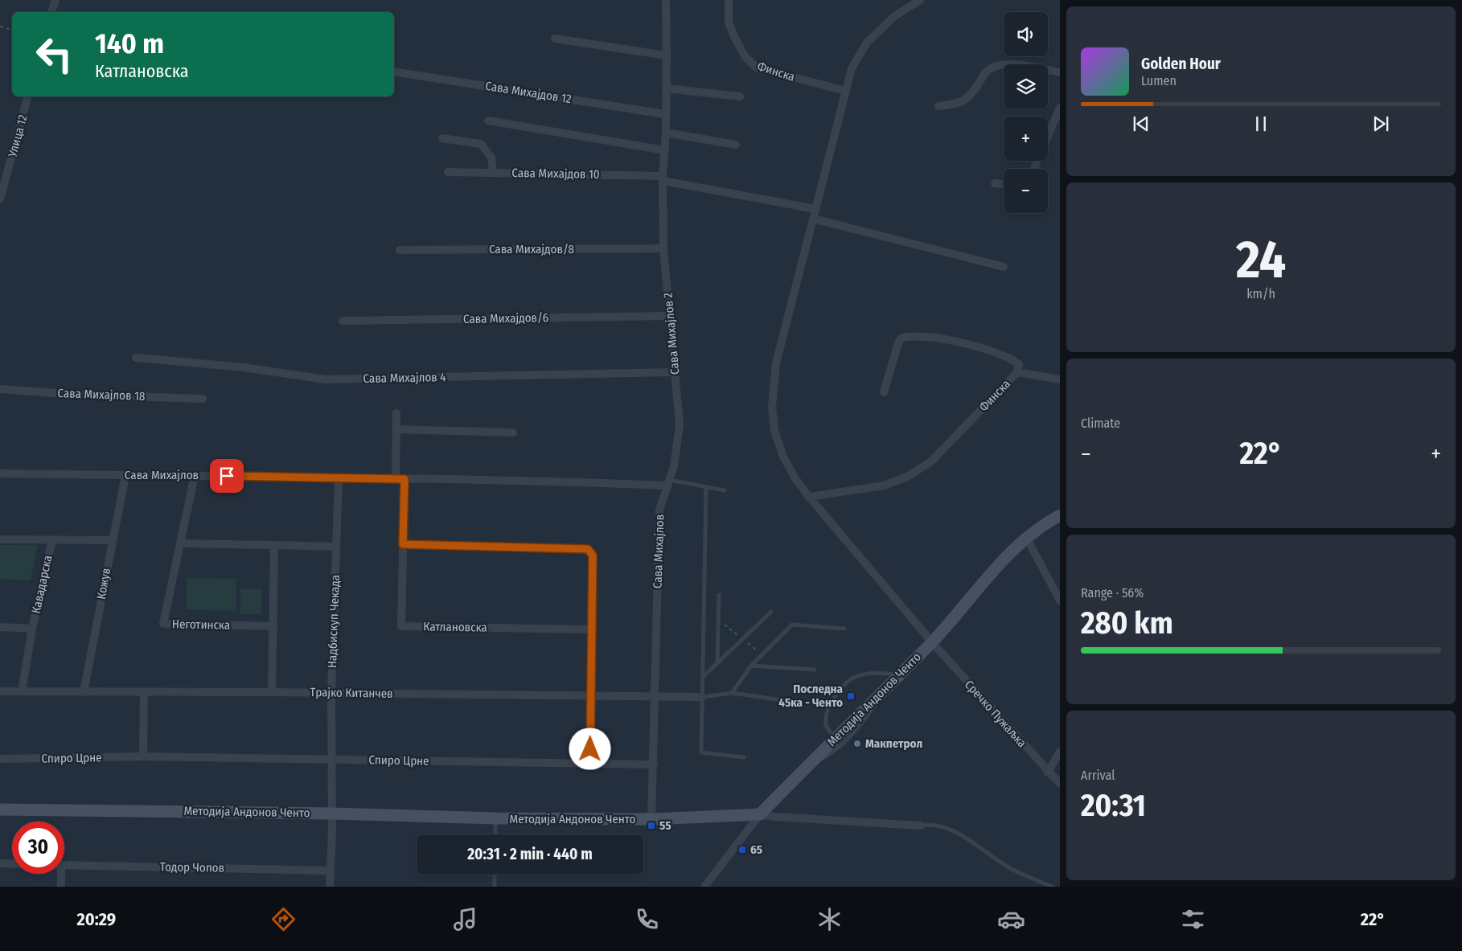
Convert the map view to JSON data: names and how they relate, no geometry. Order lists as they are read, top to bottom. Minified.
{"streets":{"main road":["Методија Андонов Ченто"],"street":["Финска","Сава Михајдов 12","Улица 12","Сава Михајдов 10","Сава Михајдов/8","Сава Михајдов/6","Сава Михајлов 2","Сава Михајлов 4","Сава Михајлов 18","Сава Михајлов","Кожув","Кавадарска","Надбискуп Чекада","Неготинска","Катлановска","Трајко Китанчев","Сречко Пужаљка","Спиро Црне","Тодор Чопов"]},"crossings":[["Сава Михајдов 12","Сава Михајлов 2"],["Сава Михајдов 10","Сава Михајлов 2"],["Сава Михајдов/8","Сава Михајлов 2"],["Сава Михајдов/6","Сава Михајлов 2"],["Сава Михајлов 2","Сава Михајлов 4"],["Сава Михајлов 2","Сава Михајлов"],["Сава Михајлов","Кожув"],["Сава Михајлов","Надбискуп Чекада"],["Сава Михајлов","Неготинска"],["Сава Михајлов","Катлановска"],["Сава Михајлов","Трајко Китанчев"],["Сава Михајлов","Методија Андонов Ченто"],["Сава Михајлов","Спиро Црне"],["Кожув","Кавадарска"],["Кожув","Трајко Китанчев"],["Кавадарска","Трајко Китанчев"],["Надбискуп Чекада","Трајко Китанчев"],["Надбискуп Чекада","Методија Андонов Ченто"],["Надбискуп Чекада","Спиро Црне"],["Надбискуп Чекада","Тодор Чопов"],["Методија Андонов Ченто","Сречко Пужаљка"]],"places":{"transit":["Последна 45ка - Ченто","55","65"],"other":["Макпетрол"]},"page":{"map_buttons":["+","−"],"turn":["140 m","Катлановска"],"song":["Golden Hour","Lumen"],"tile":[["24","km/h"],"Climate",["Range · 56%","280 km"],["Arrival","20:31"]],"heat":["−","22°","+"],"limit":"30","trip":"20:31 · 2 min · 440 m","tabs":["20:29","22°"]}}
